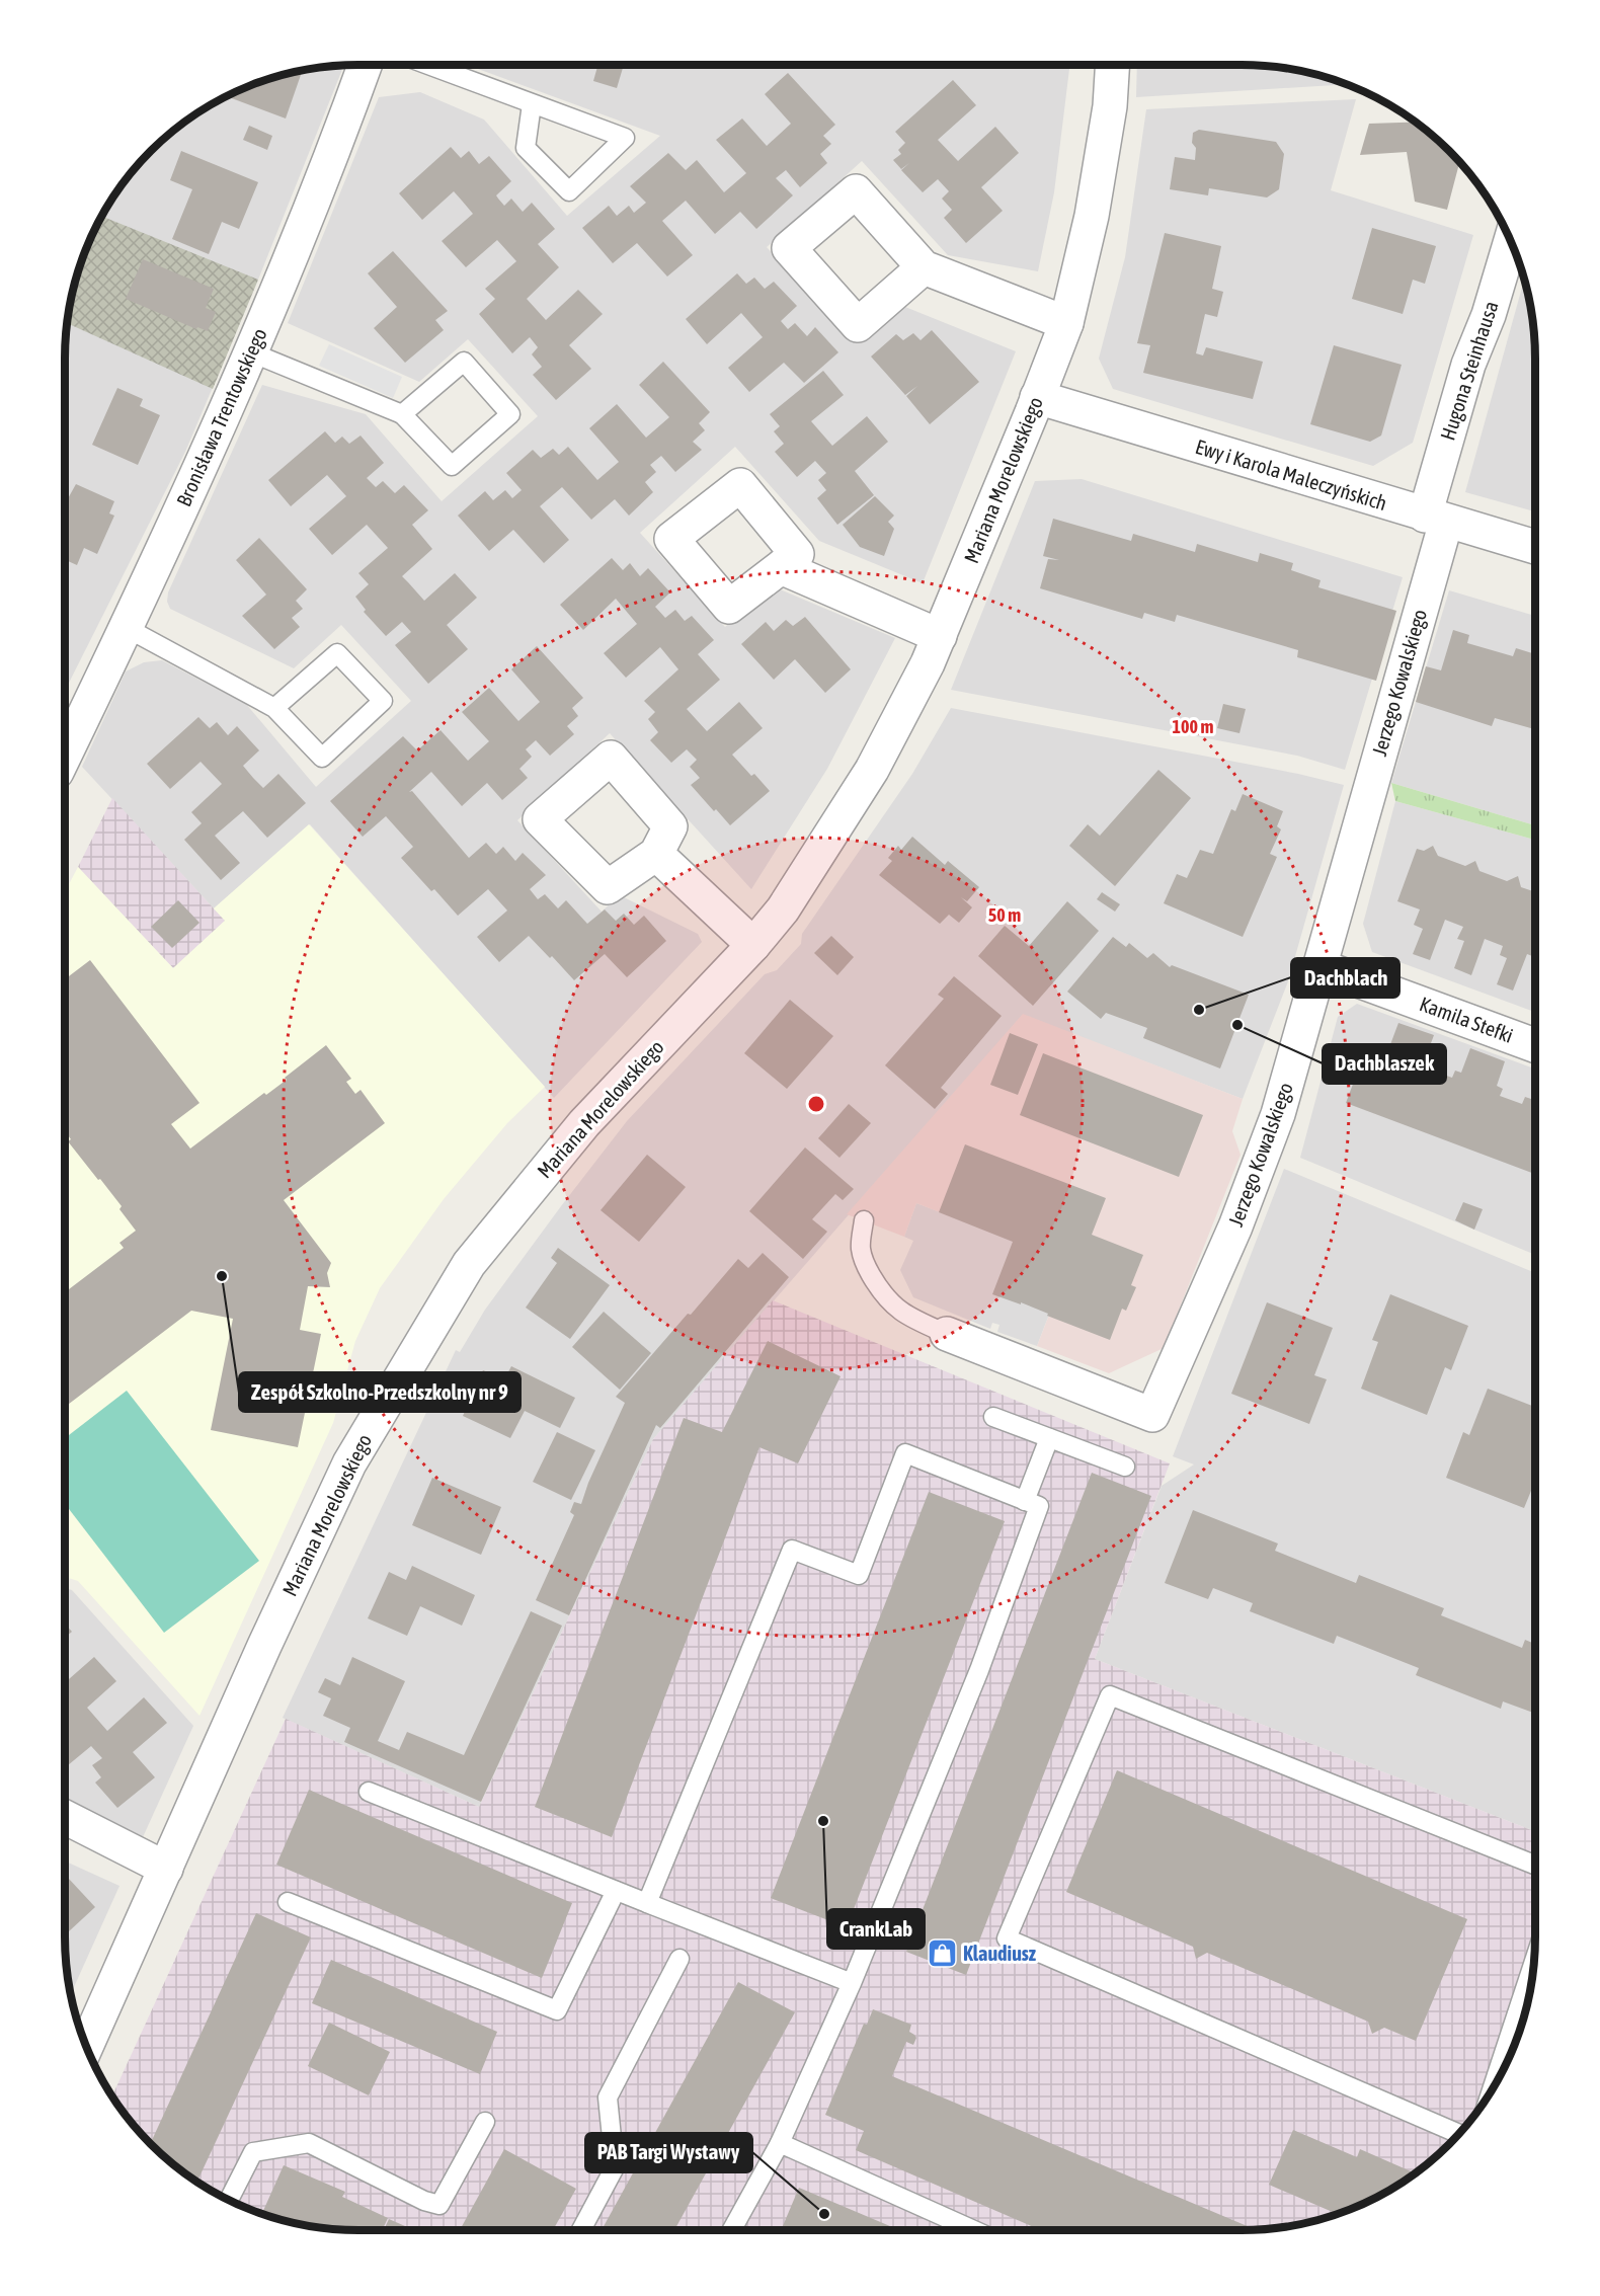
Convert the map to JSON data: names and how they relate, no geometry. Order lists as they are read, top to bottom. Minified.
{"streets":{"street":["Hugona Steinhausa","Bronisława Trentowskiego","Ewy i Karola Maleczyńskich","Mariana Morelowskiego","Jerzego Kowalskiego","Kamila Stefki"]},"crossings":[["Hugona Steinhausa","Ewy i Karola Maleczyńskich"],["Hugona Steinhausa","Jerzego Kowalskiego"],["Ewy i Karola Maleczyńskich","Mariana Morelowskiego"],["Ewy i Karola Maleczyńskich","Jerzego Kowalskiego"],["Jerzego Kowalskiego","Kamila Stefki"]],"places":{"other":["Dachblach","Dachblaszek","Zespół Szkolno-Przedszkolny nr 9","CrankLab","PAB Targi Wystawy"],"shop":["Klaudiusz"]},"rings":["100 m","50 m"]}
